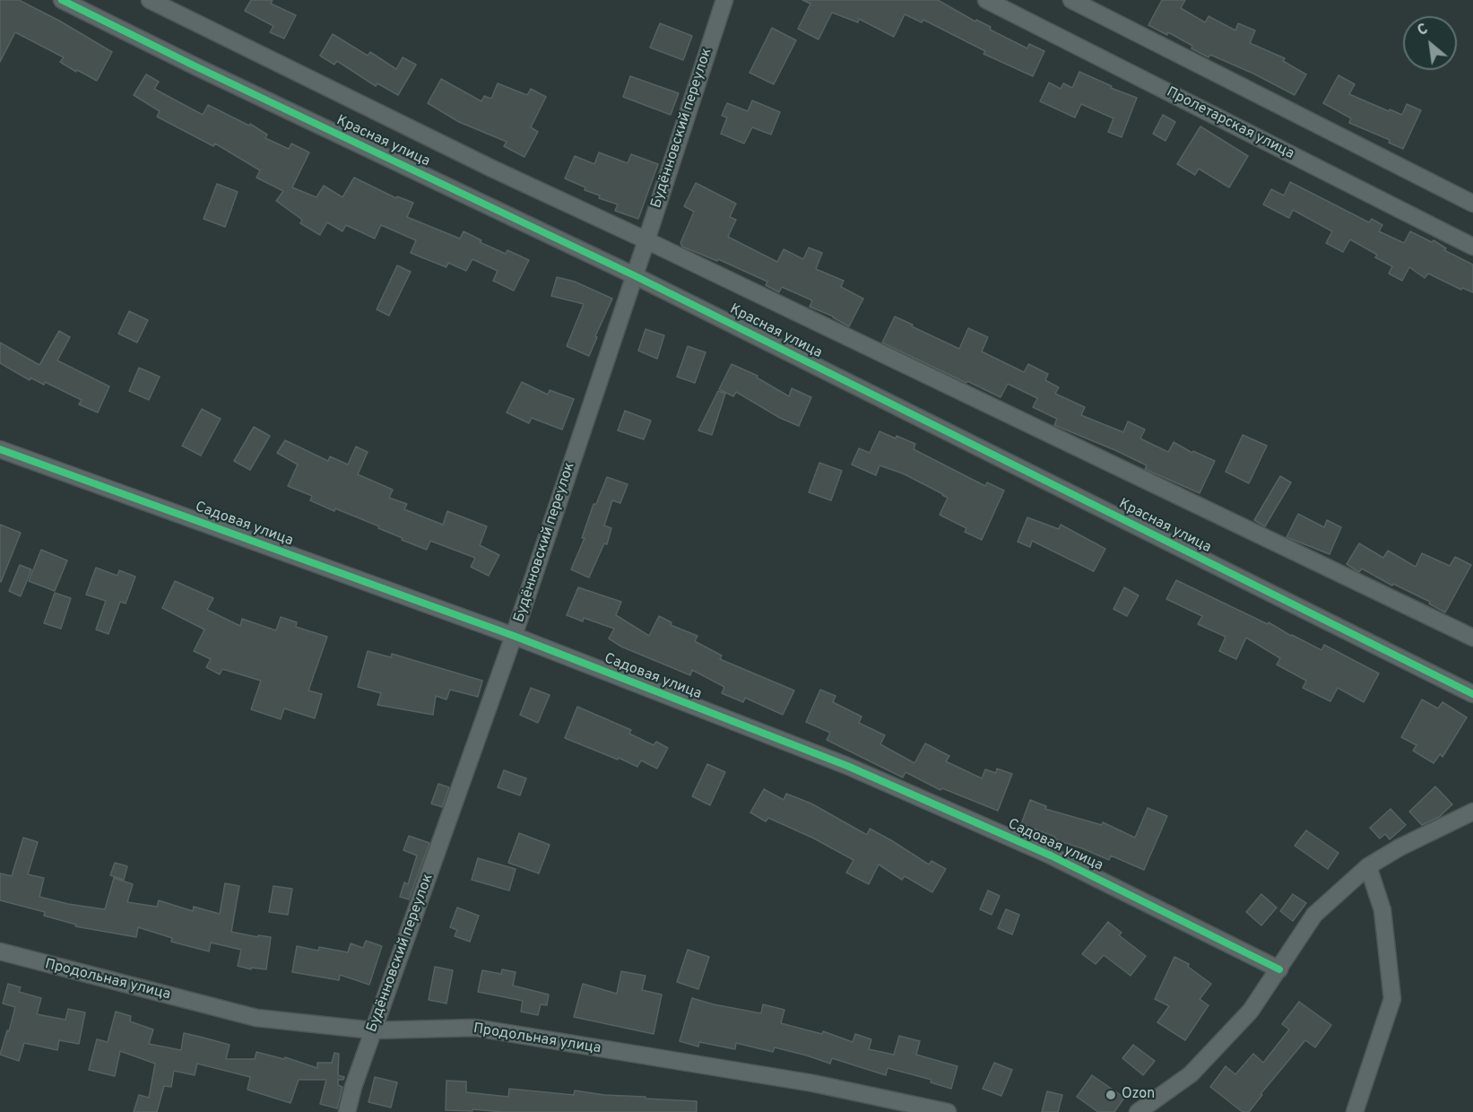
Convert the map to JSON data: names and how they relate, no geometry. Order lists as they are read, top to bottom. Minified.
{"streets":{"street":["Пролетарская улица","Будённовский переулок","Красная улица","Садовая улица","Продольная улица"]},"crossings":[["Будённовский переулок","Красная улица"],["Будённовский переулок","Садовая улица"],["Будённовский переулок","Продольная улица"]],"places":["Ozon"],"north":"top left"}
